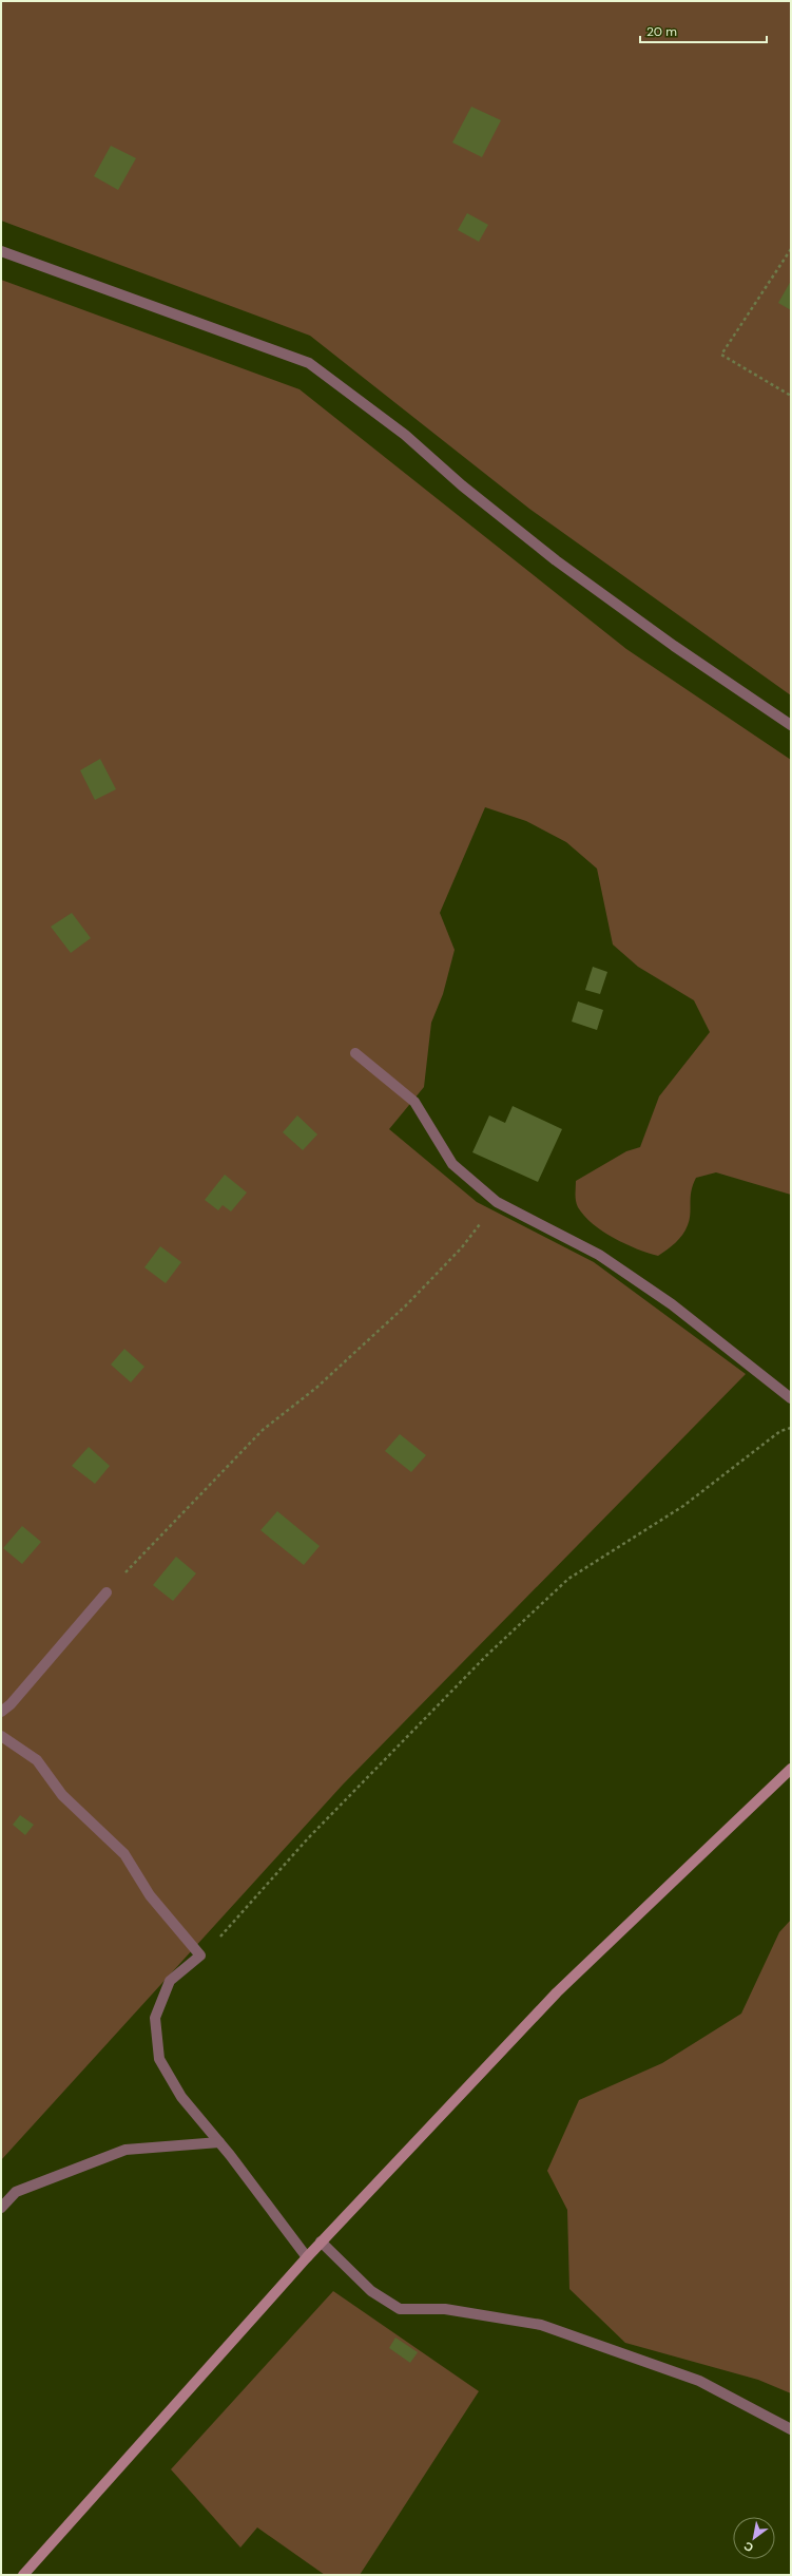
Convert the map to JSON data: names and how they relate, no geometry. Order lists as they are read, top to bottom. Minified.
{"scale_bar":"20 m","north":"bottom left"}
